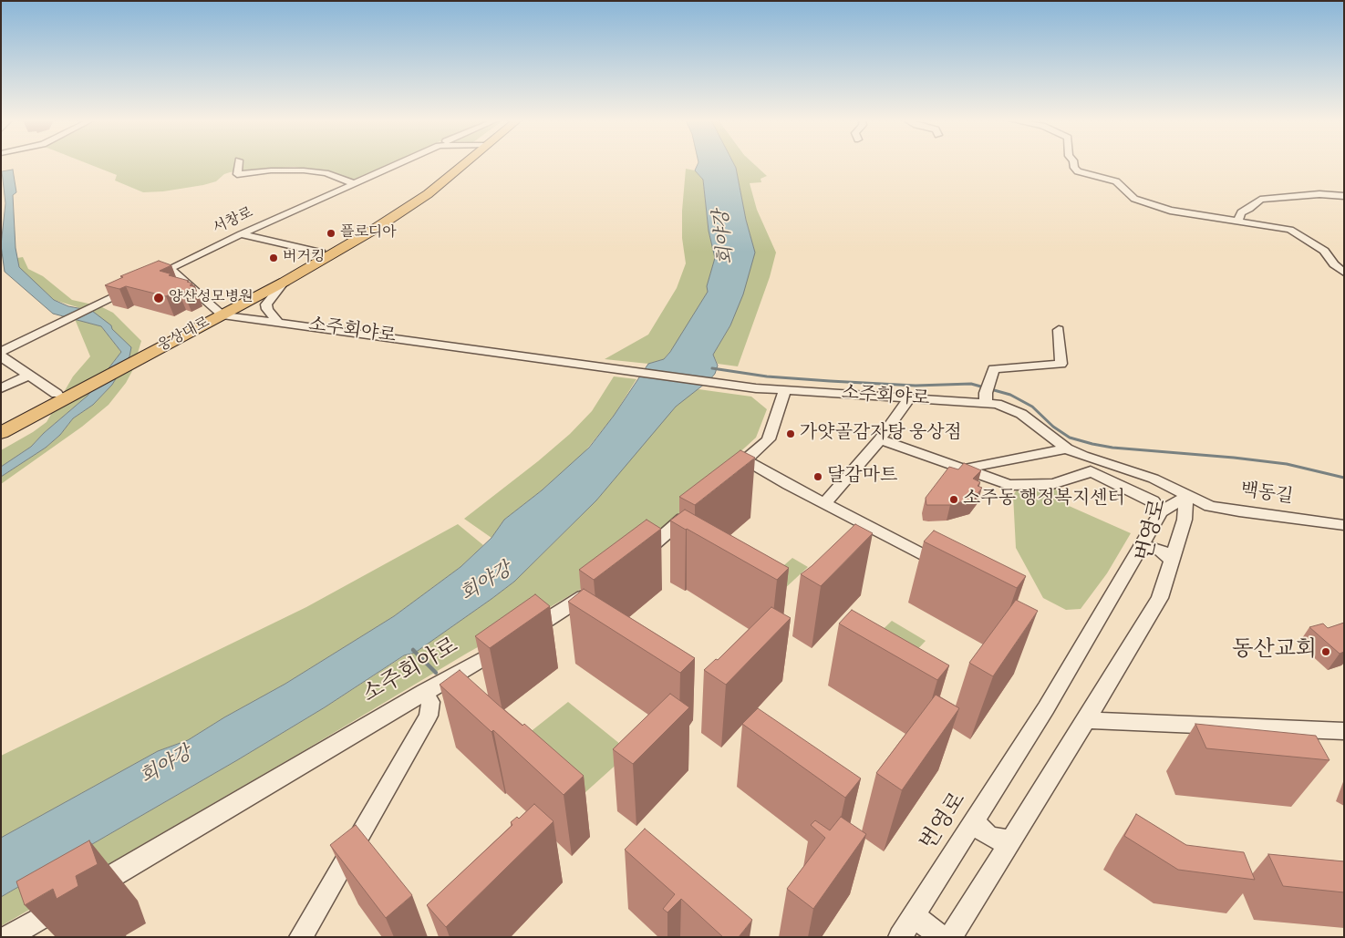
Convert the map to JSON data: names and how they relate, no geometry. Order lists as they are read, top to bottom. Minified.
{"streets":{"main road":["웅상대로"],"street":["서창로","소주회야로","백동길","번영로"]},"crossings":[["소주회야로","웅상대로"],["소주회야로","백동길"],["소주회야로","번영로"],["백동길","번영로"]],"water":["회야강"],"places":["플로디아","버거킹","양산성모병원","가얏골감자탕 웅상점","달감마트","소주동 행정복지센터","동산교회"]}
